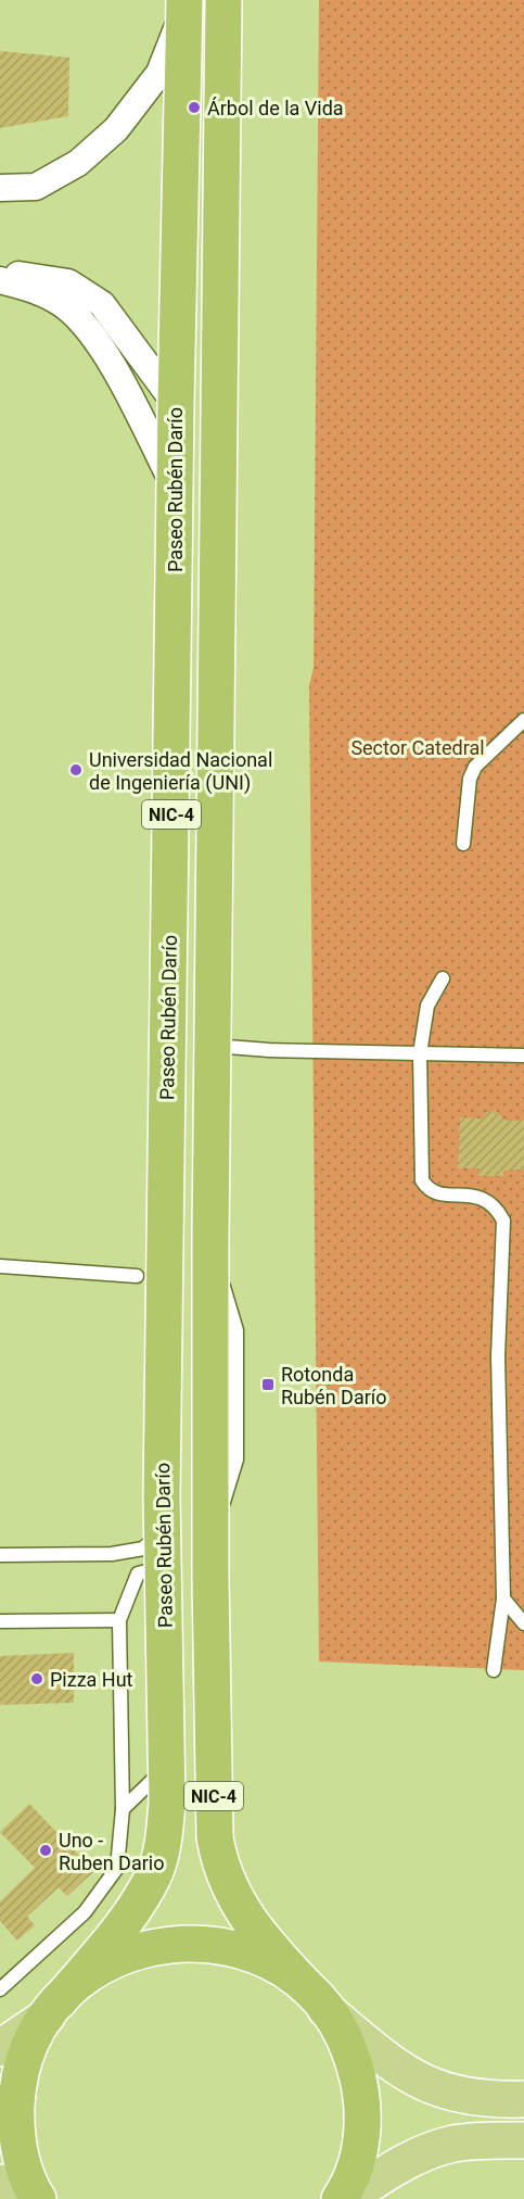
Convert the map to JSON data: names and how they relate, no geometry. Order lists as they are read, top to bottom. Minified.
{"streets":{"highway":["Paseo Rubén Darío","NIC-4"]},"crossings":[["Paseo Rubén Darío","NIC-4"]],"parks":["Sector Catedral"],"places":{"other":["Árbol de la Vida","Universidad Nacional de Ingeniería (UNI)","Pizza Hut","Uno - Ruben Dario"],"transit":["Rotonda Rubén Darío"]}}
